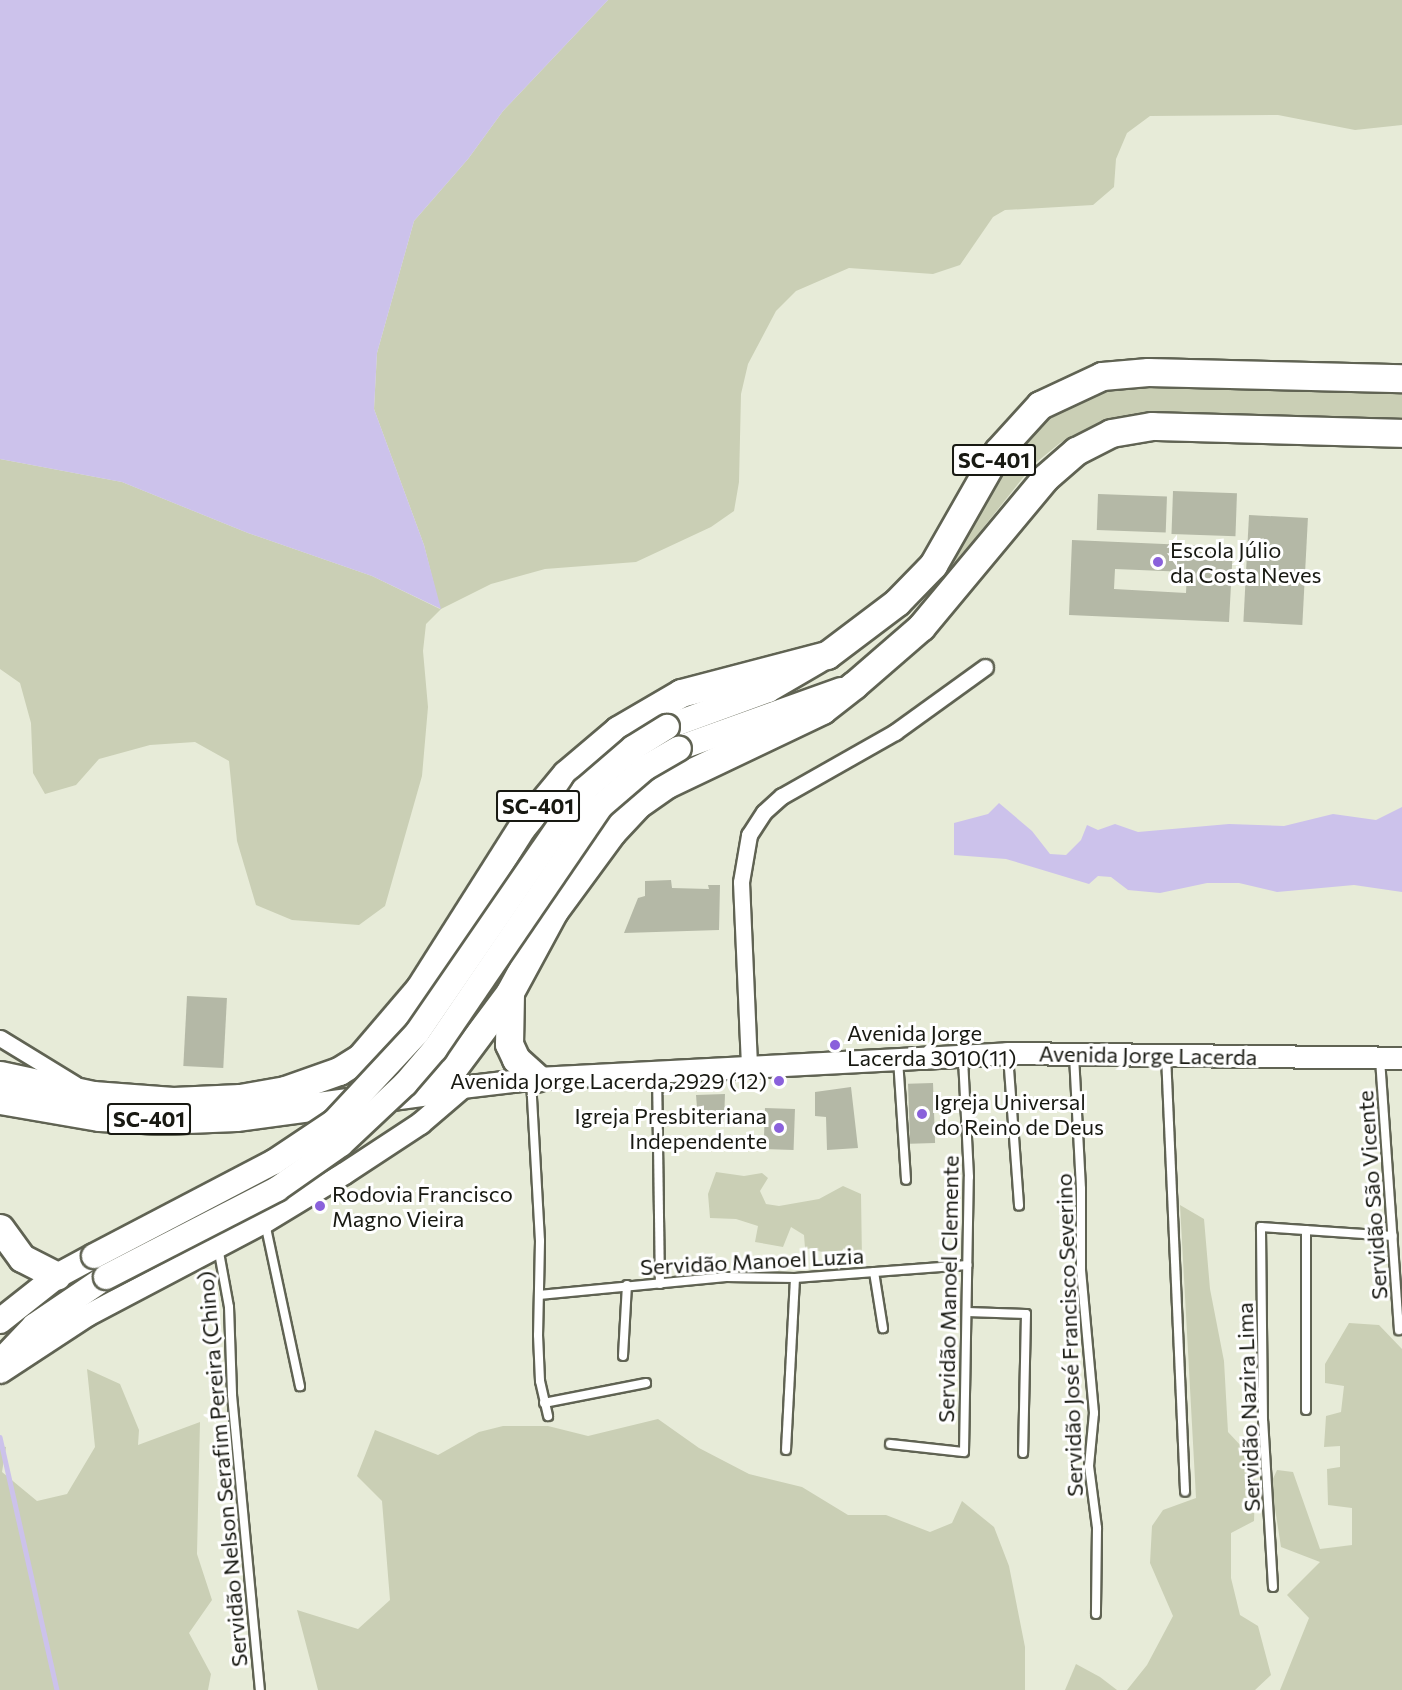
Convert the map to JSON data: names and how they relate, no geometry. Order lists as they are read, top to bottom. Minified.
{"streets":{"highway":["SC-401"],"main road":["Avenida Jorge Lacerda"],"lane":["Servidão São Vicente","Servidão Manoel Luzia","Servidão Manoel Clemente","Servidão José Francisco Severino","Servidão Nazira Lima","Servidão Nelson Serafim Pereira (Chino)"]},"crossings":[["SC-401","Avenida Jorge Lacerda"],["Avenida Jorge Lacerda","Servidão São Vicente"],["Avenida Jorge Lacerda","Servidão Manoel Clemente"],["Avenida Jorge Lacerda","Servidão José Francisco Severino"],["Servidão Manoel Luzia","Servidão Manoel Clemente"]],"places":["Escola Júlio da Costa Neves","Avenida Jorge Lacerda 3010(11)","Avenida Jorge Lacerda,2929 (12)","Igreja Universal do Reino de Deus","Igreja Presbiteriana Independente","Rodovia Francisco Magno Vieira"]}
